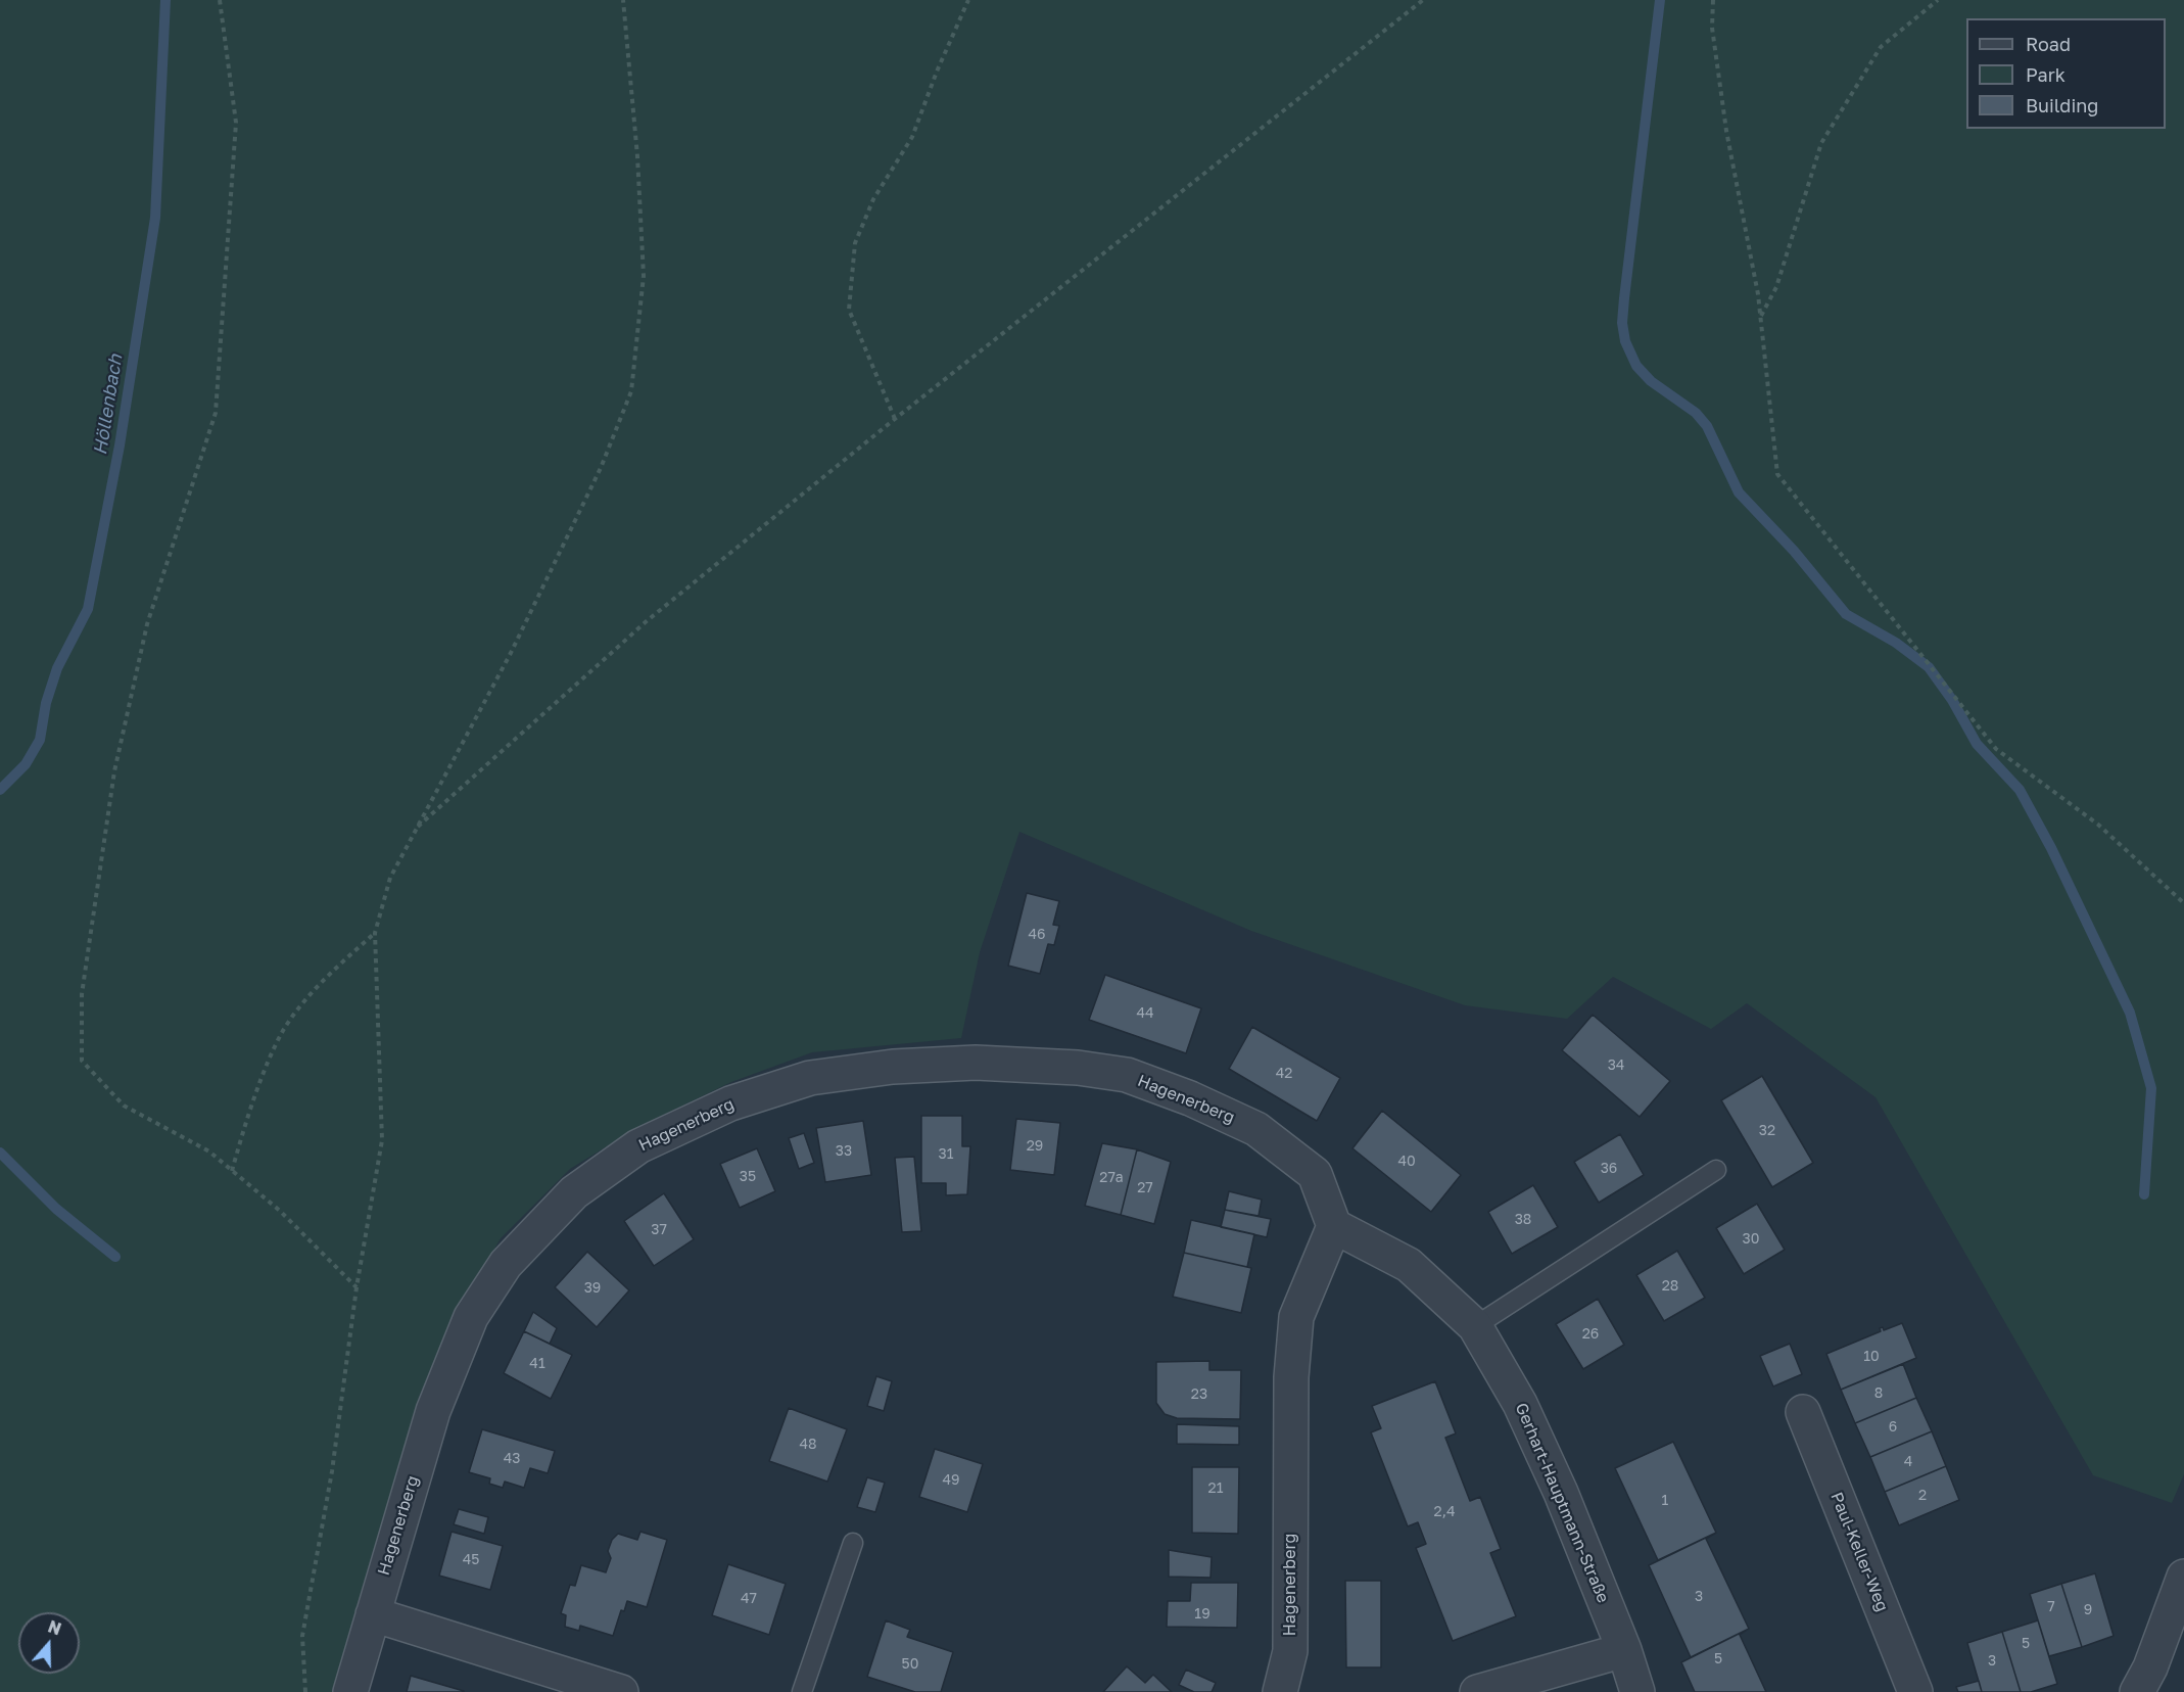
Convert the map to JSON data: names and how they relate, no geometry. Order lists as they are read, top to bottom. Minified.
{"streets":{"street":["Hagenerberg","Gerhart-Hauptmann-Straße","Paul-Keller-Weg"]},"water":["Höllenbach"],"house_numbers":["46","44","34","42","32","29","33","31","40","36","35","27a","27","38","37","30","28","39","26","10","41","8","23","6","48","43","4","49","21","2","1","2,4","45","3","47","7","9","19","5","5","3","50"],"legend":["Road","Park","Building"],"north":"top"}
